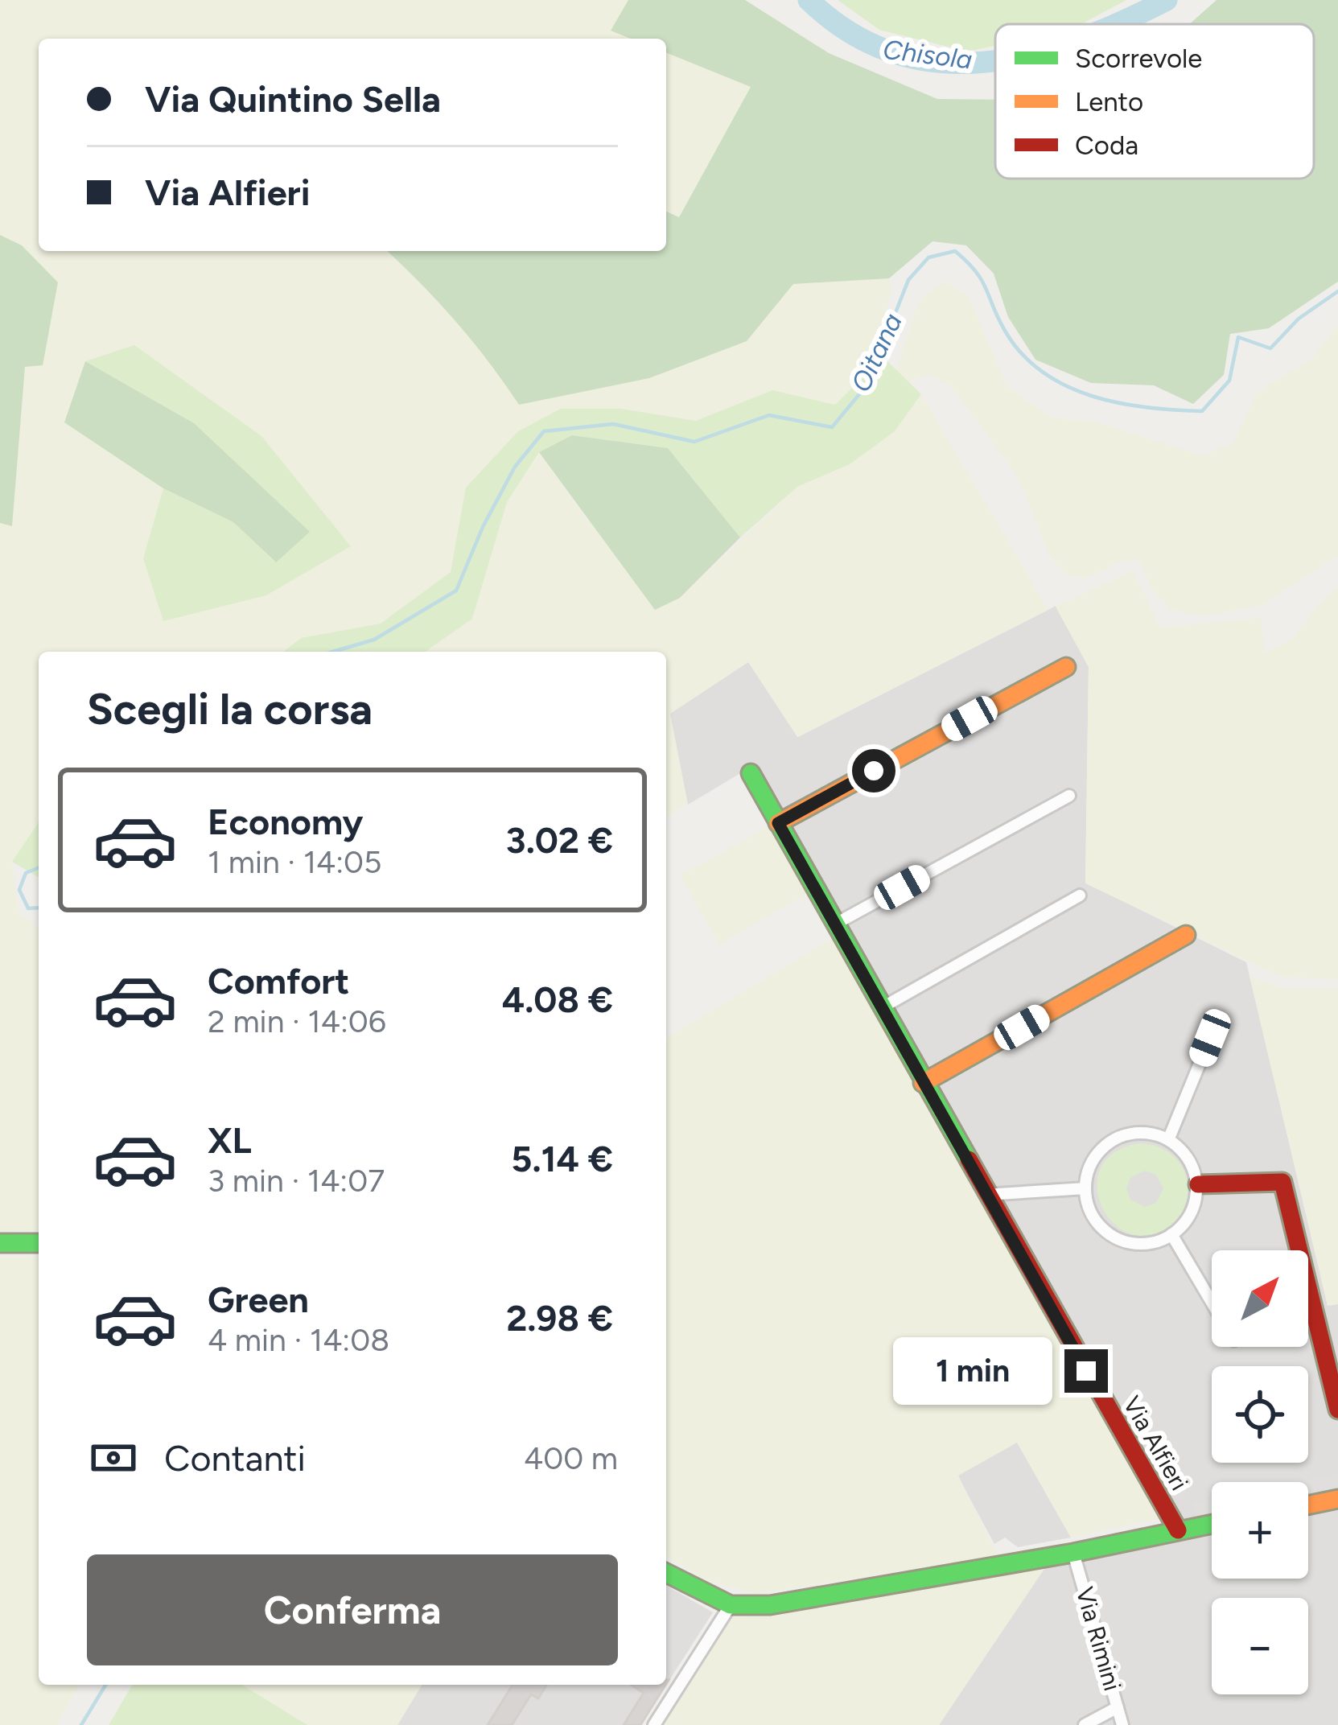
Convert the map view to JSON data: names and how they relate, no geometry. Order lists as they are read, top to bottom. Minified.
{"streets":{"street":["Via Alfieri","Via Rimini"]},"water":["Chisola","Oitana"],"legend":["Scorrevole","Lento","Coda"],"north":"top right","page":{"banner":["Via Quintino Sella","Via Alfieri"],"heading":"Scegli la corsa","list":[{"name":"Economy","note":"1 min · 14:05","value":"3.02 €"},{"name":"Comfort","note":"2 min · 14:06","value":"4.08 €"},{"name":"XL","note":"3 min · 14:07","value":"5.14 €"},{"name":"Green","note":"4 min · 14:08","value":"2.98 €"}],"map_buttons":["+","−"],"bubble":"1 min","pay":["Contanti","400 m"],"buttons":"Conferma"}}
